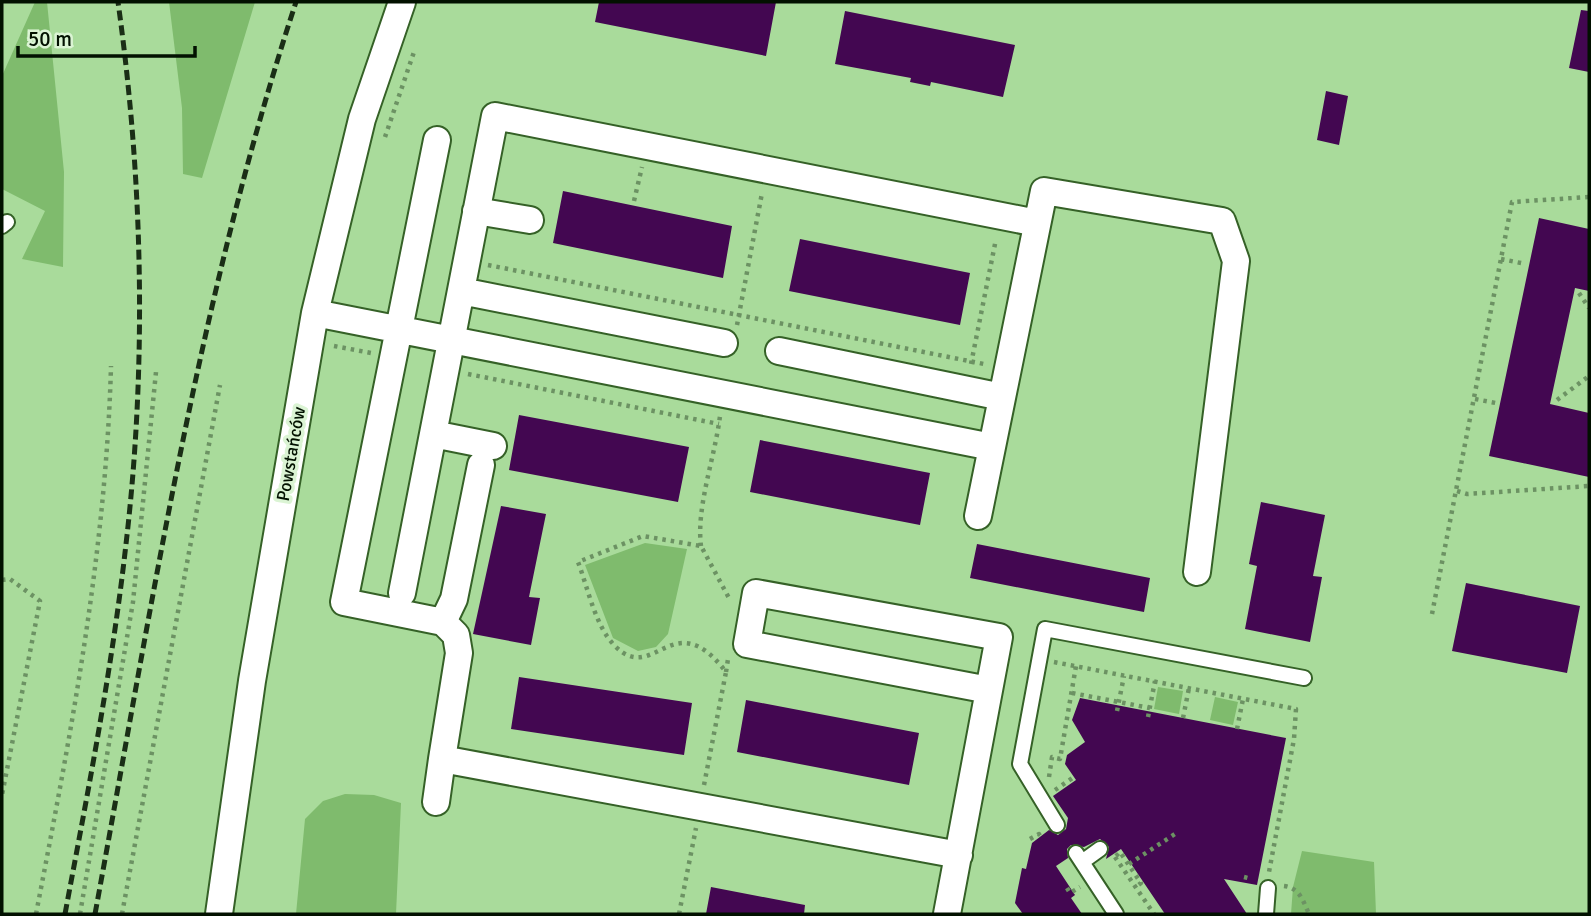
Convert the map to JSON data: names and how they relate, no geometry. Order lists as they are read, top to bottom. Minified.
{"streets":{"street":["Powstańców"]},"scale_bar":"50 m"}
